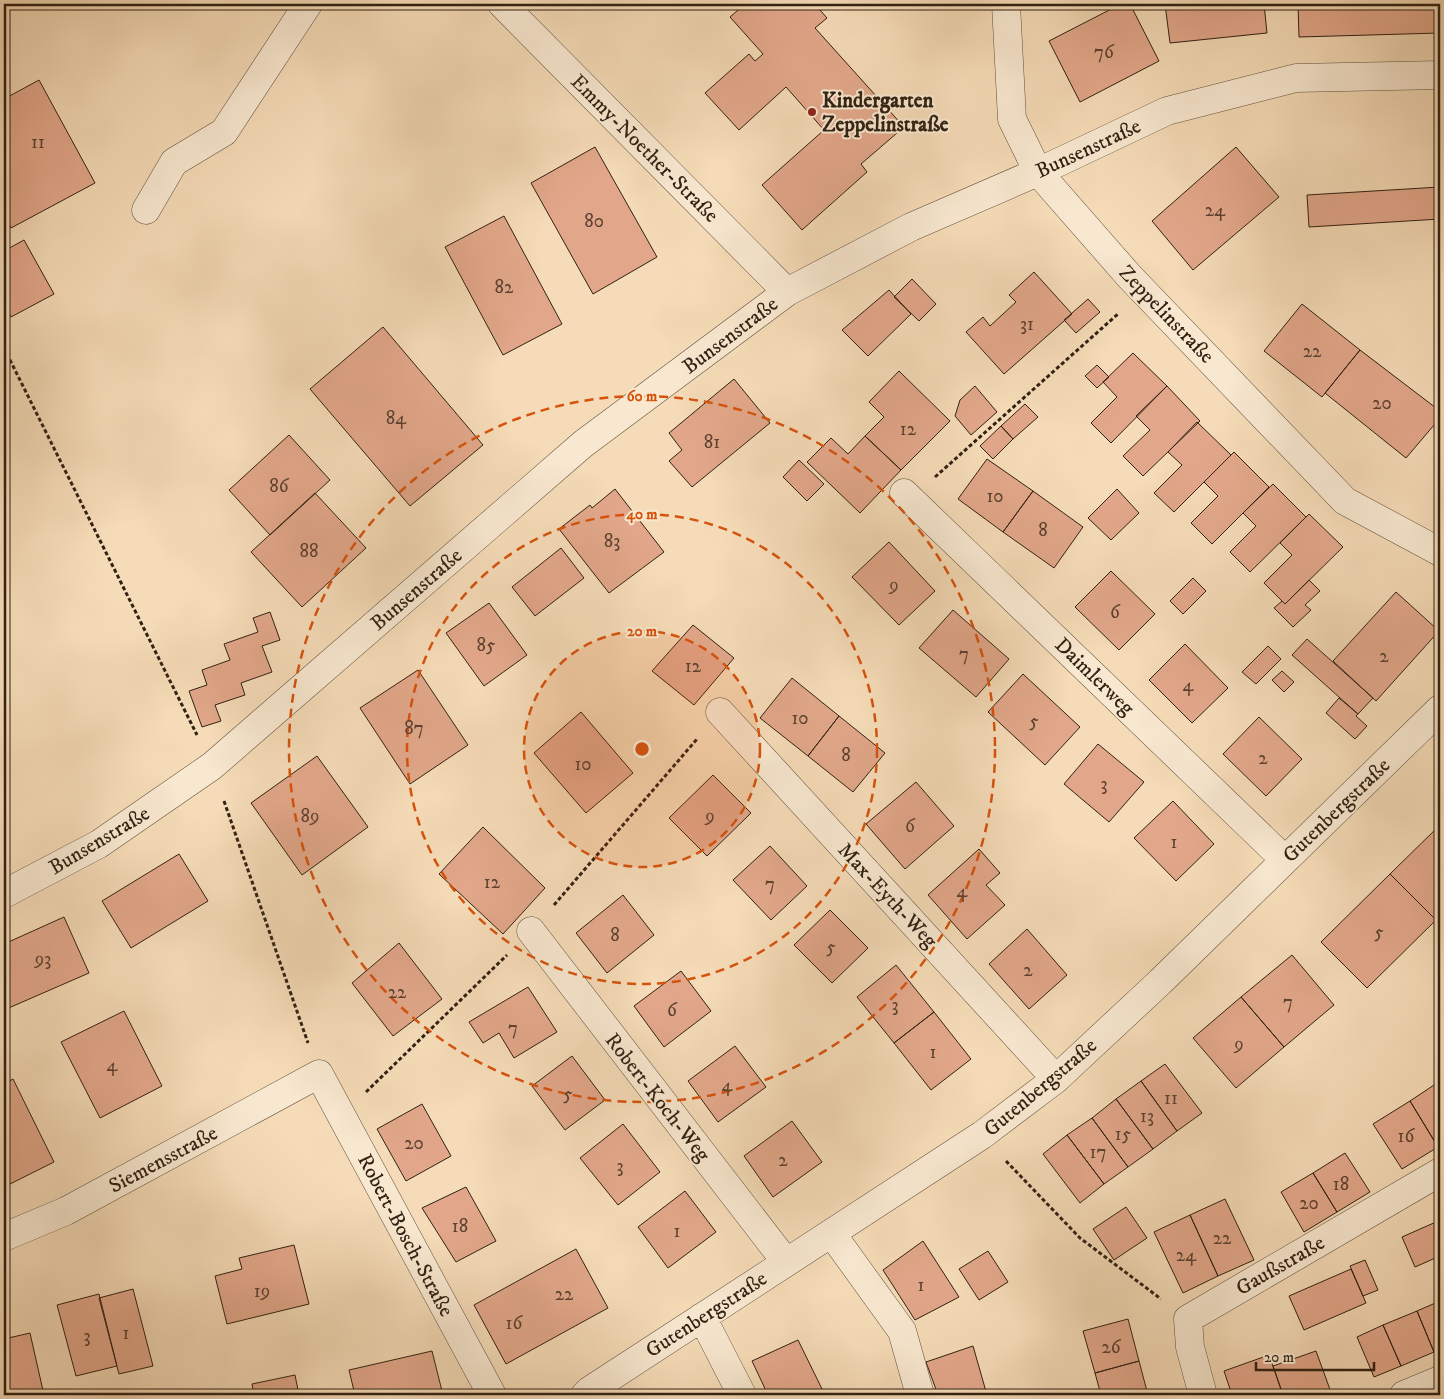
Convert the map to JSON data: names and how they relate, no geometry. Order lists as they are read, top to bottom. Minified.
{"streets":{"street":["Emmy-Noether-Straße","Bunsenstraße","Zeppelinstraße","Daimlerweg","Gutenbergstraße","Max-Eyth-Weg","Robert-Koch-Weg","Siemensstraße","Robert-Bosch-Straße","Gaußstraße"]},"crossings":[["Emmy-Noether-Straße","Bunsenstraße"],["Bunsenstraße","Zeppelinstraße"],["Daimlerweg","Gutenbergstraße"],["Gutenbergstraße","Max-Eyth-Weg"],["Gutenbergstraße","Robert-Koch-Weg"],["Siemensstraße","Robert-Bosch-Straße"]],"places":["Kindergarten Zeppelinstraße"],"house_numbers":["76","11","24","80","82","31","22","20","84","12","81","86","10","8","83","88","9","6","85","7","2","12","4","10","5","87","8","2","10","3","89","9","6","1","12","7","4","5","8","5","93","2","22","7","3","6","7","9","1","4","4","5","11","13","15","16","20","17","2","3","18","20","18","1","22","24","1","19","22","16","1","3","26"],"scale_bar":"20 m","rings":["60 m","40 m","20 m"]}
